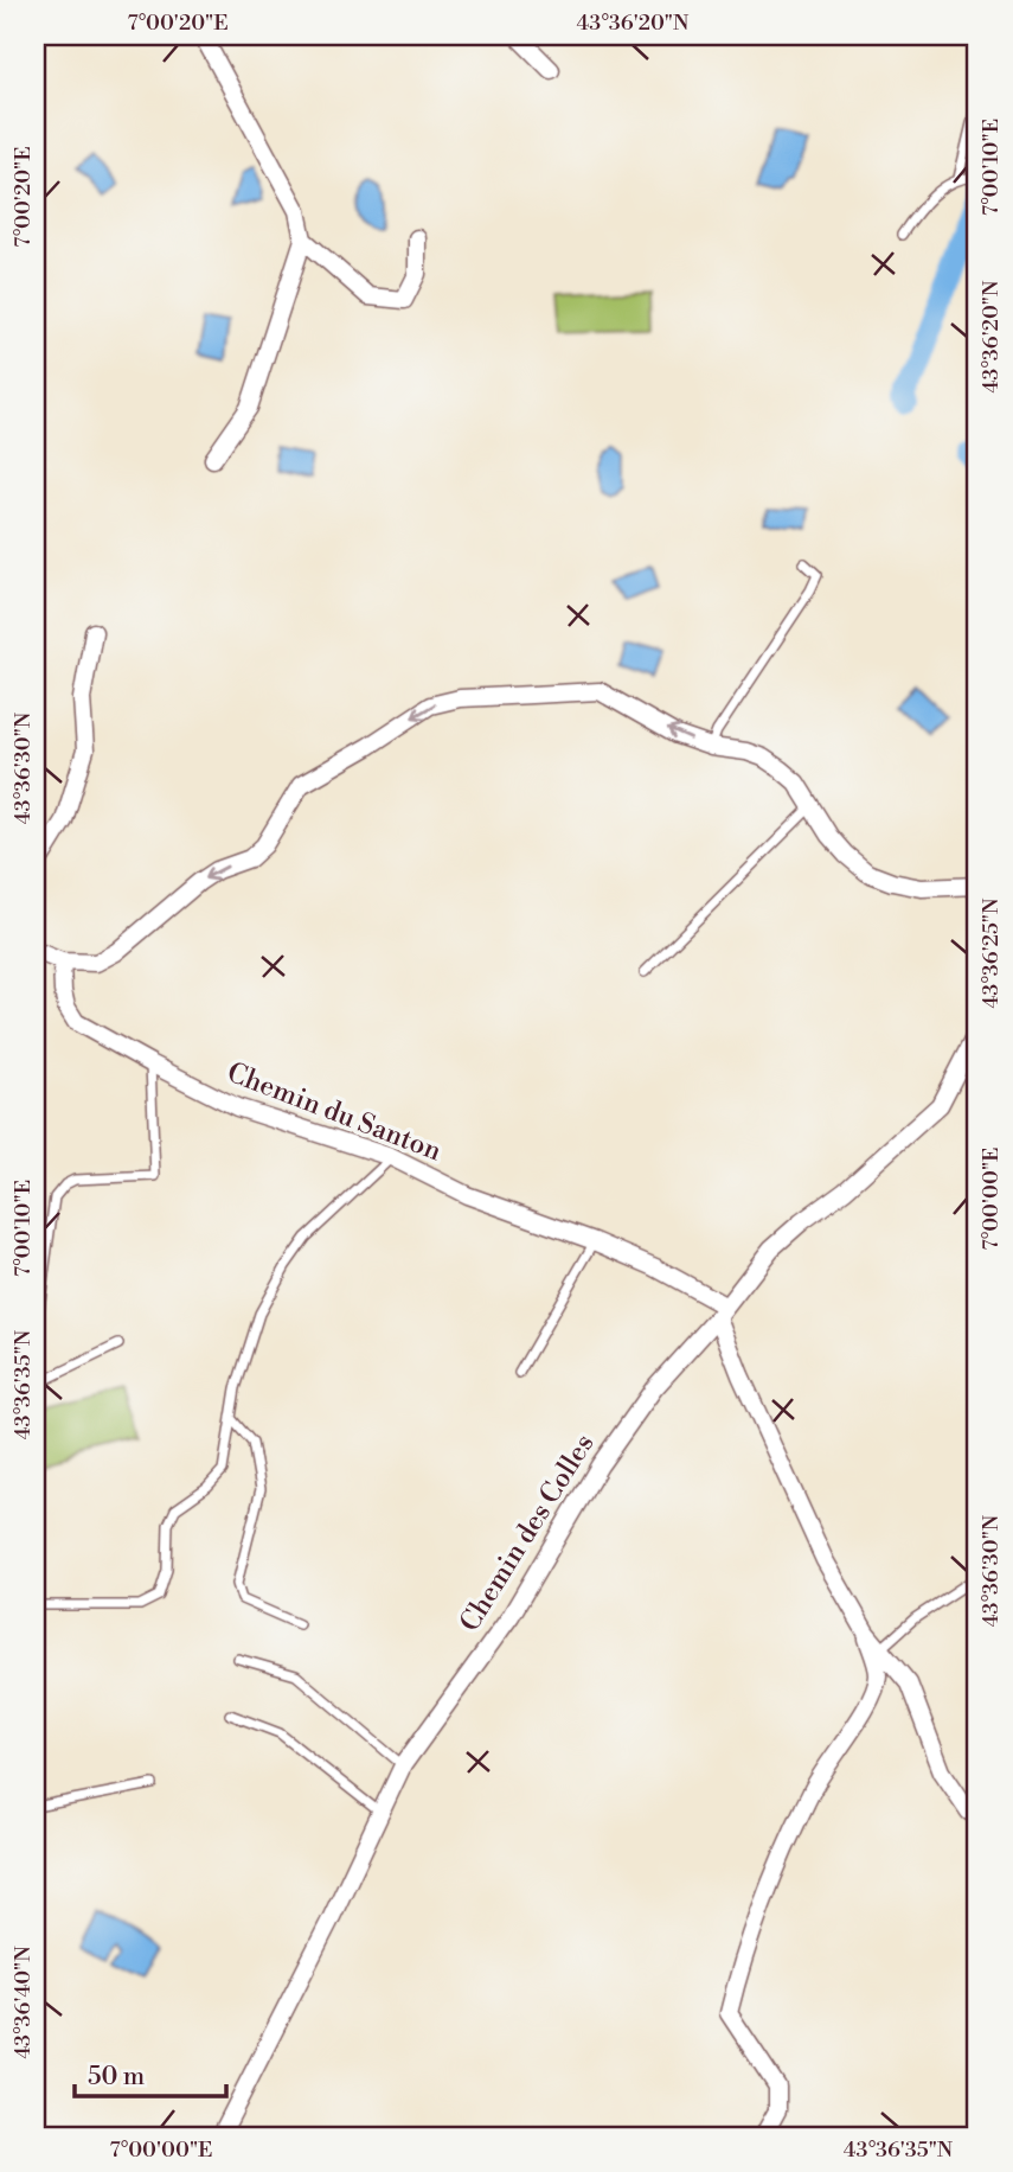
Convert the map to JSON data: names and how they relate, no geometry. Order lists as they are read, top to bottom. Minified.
{"streets":{"street":["Chemin du Santon","Chemin des Colles"]},"crossings":[["Chemin du Santon","Chemin des Colles"]],"scale_bar":"50 m","coordinates":["7°00'20\"E","43°36'20\"N","7°00'10\"E","43°36'30\"N","43°36'25\"N","7°00'00\"E","43°36'35\"N","43°36'40\"N"]}
